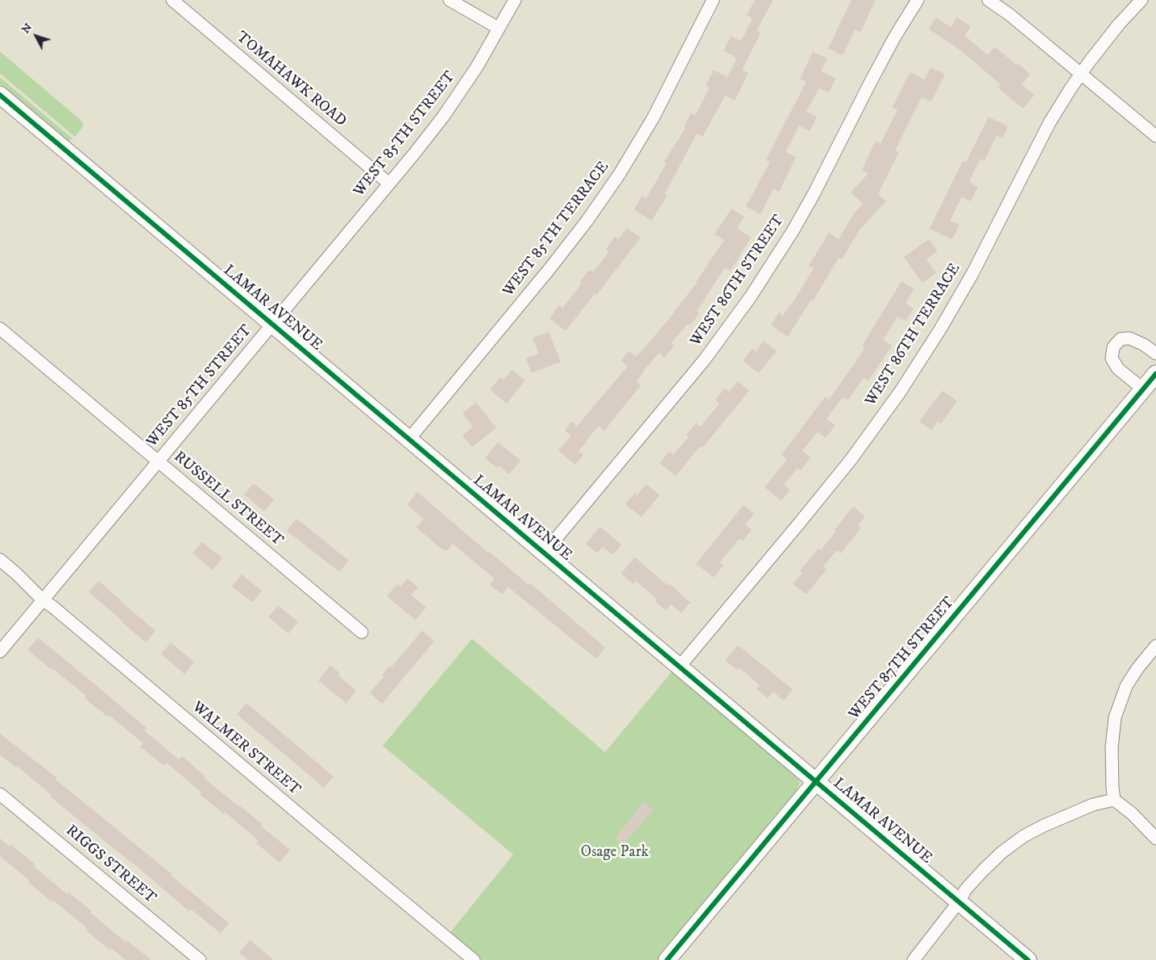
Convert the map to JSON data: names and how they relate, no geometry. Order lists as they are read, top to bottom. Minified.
{"streets":{"street":["TOMAHAWK ROAD","WEST 85TH STREET","WEST 85TH TERRACE","WEST 86TH STREET","LAMAR AVENUE","WEST 86TH TERRACE","RUSSELL STREET","WEST 87TH STREET","WALMER STREET","RIGGS STREET"]},"crossings":[["TOMAHAWK ROAD","WEST 85TH STREET"],["WEST 85TH STREET","LAMAR AVENUE"],["WEST 85TH STREET","RUSSELL STREET"],["WEST 85TH STREET","WALMER STREET"],["WEST 85TH TERRACE","LAMAR AVENUE"],["WEST 86TH STREET","LAMAR AVENUE"],["LAMAR AVENUE","WEST 86TH TERRACE"],["LAMAR AVENUE","WEST 87TH STREET"]],"parks":["Osage Park"],"north":"top left"}
